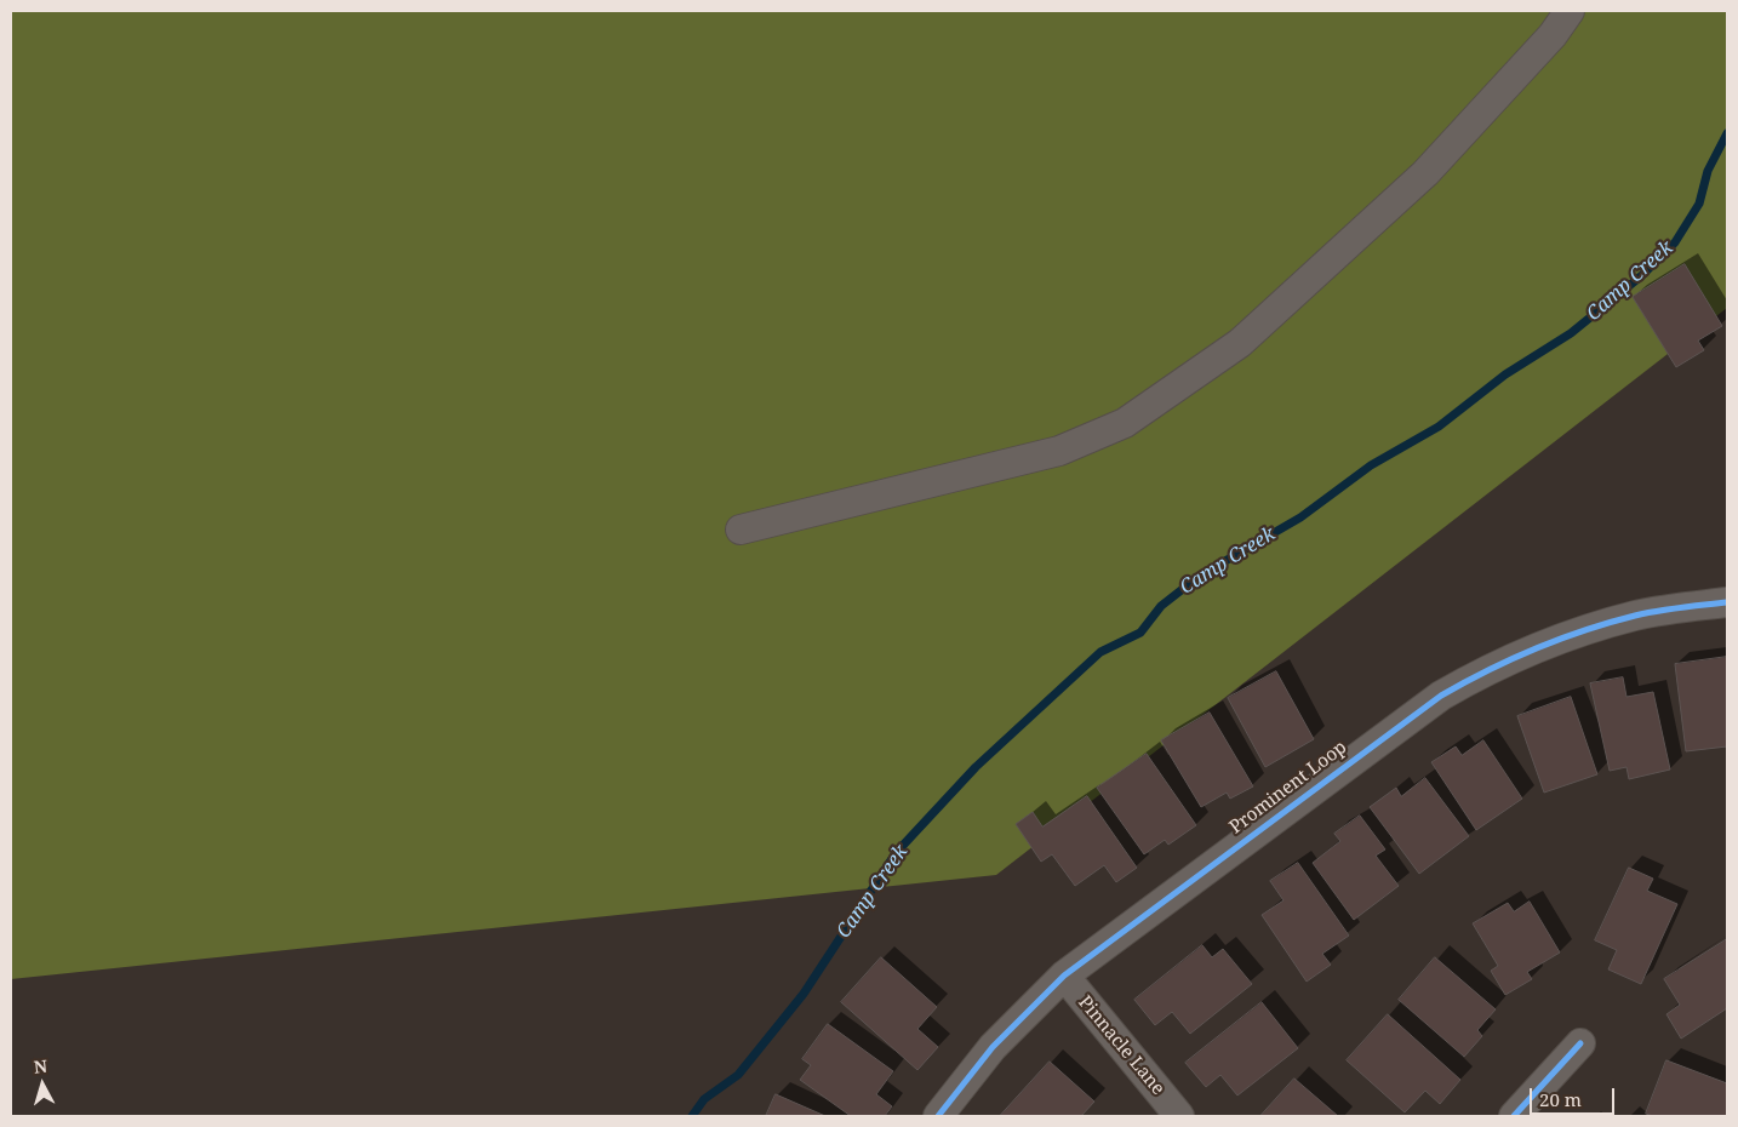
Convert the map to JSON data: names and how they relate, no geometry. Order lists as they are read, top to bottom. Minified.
{"streets":{"street":["Prominent Loop","Pinnacle Lane"]},"crossings":[["Prominent Loop","Pinnacle Lane"]],"water":["Camp Creek"],"scale_bar":"20 m","north":"top"}
